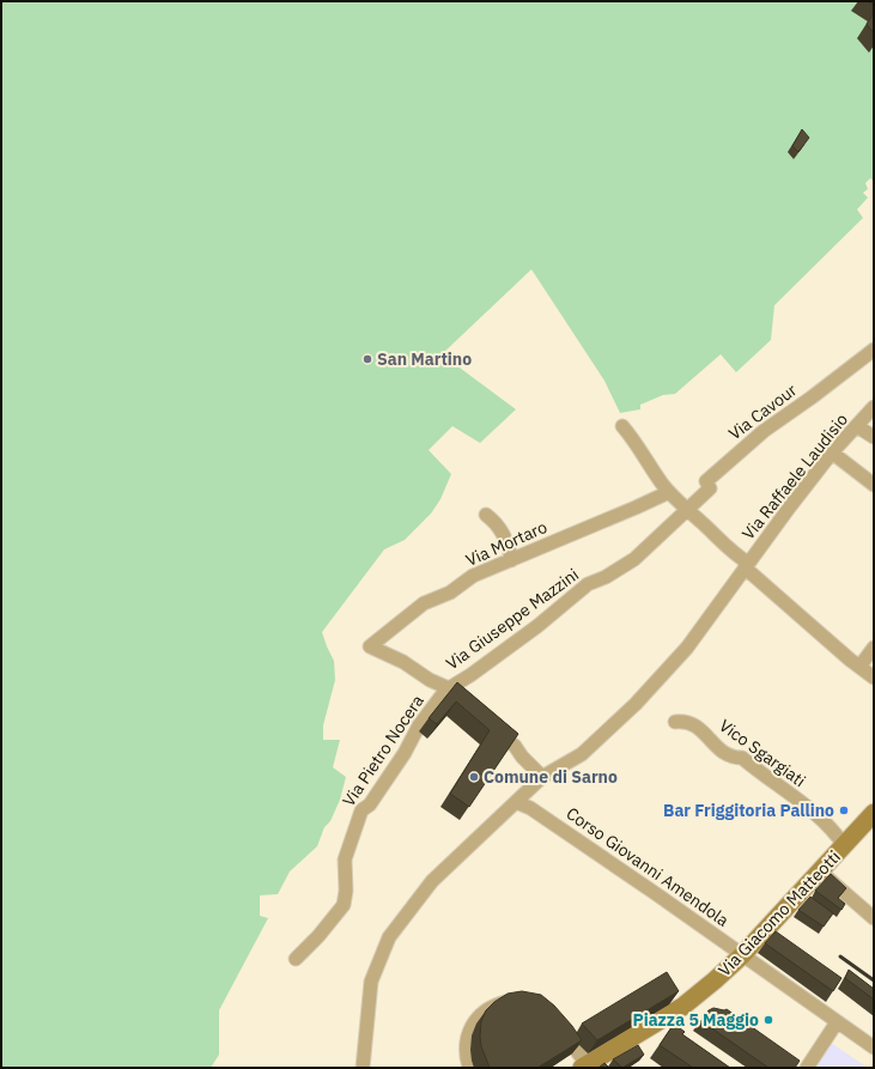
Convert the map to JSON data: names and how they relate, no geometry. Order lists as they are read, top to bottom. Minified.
{"streets":{"street":["Via Cavour","Via Raffaele Laudisio","Via Mortaro","Via Giuseppe Mazzini","Via Pietro Nocera","Vico Sgargiati","Corso Giovanni Amendola","Via Giacomo Matteotti"]},"crossings":[["Via Cavour","Via Giuseppe Mazzini"],["Via Raffaele Laudisio","Corso Giovanni Amendola"],["Via Mortaro","Via Giuseppe Mazzini"],["Via Mortaro","Via Pietro Nocera"],["Via Giuseppe Mazzini","Via Pietro Nocera"],["Vico Sgargiati","Via Giacomo Matteotti"],["Corso Giovanni Amendola","Via Giacomo Matteotti"]],"places":["San Martino","Comune di Sarno","Bar Friggitoria Pallino","Piazza 5 Maggio"]}
